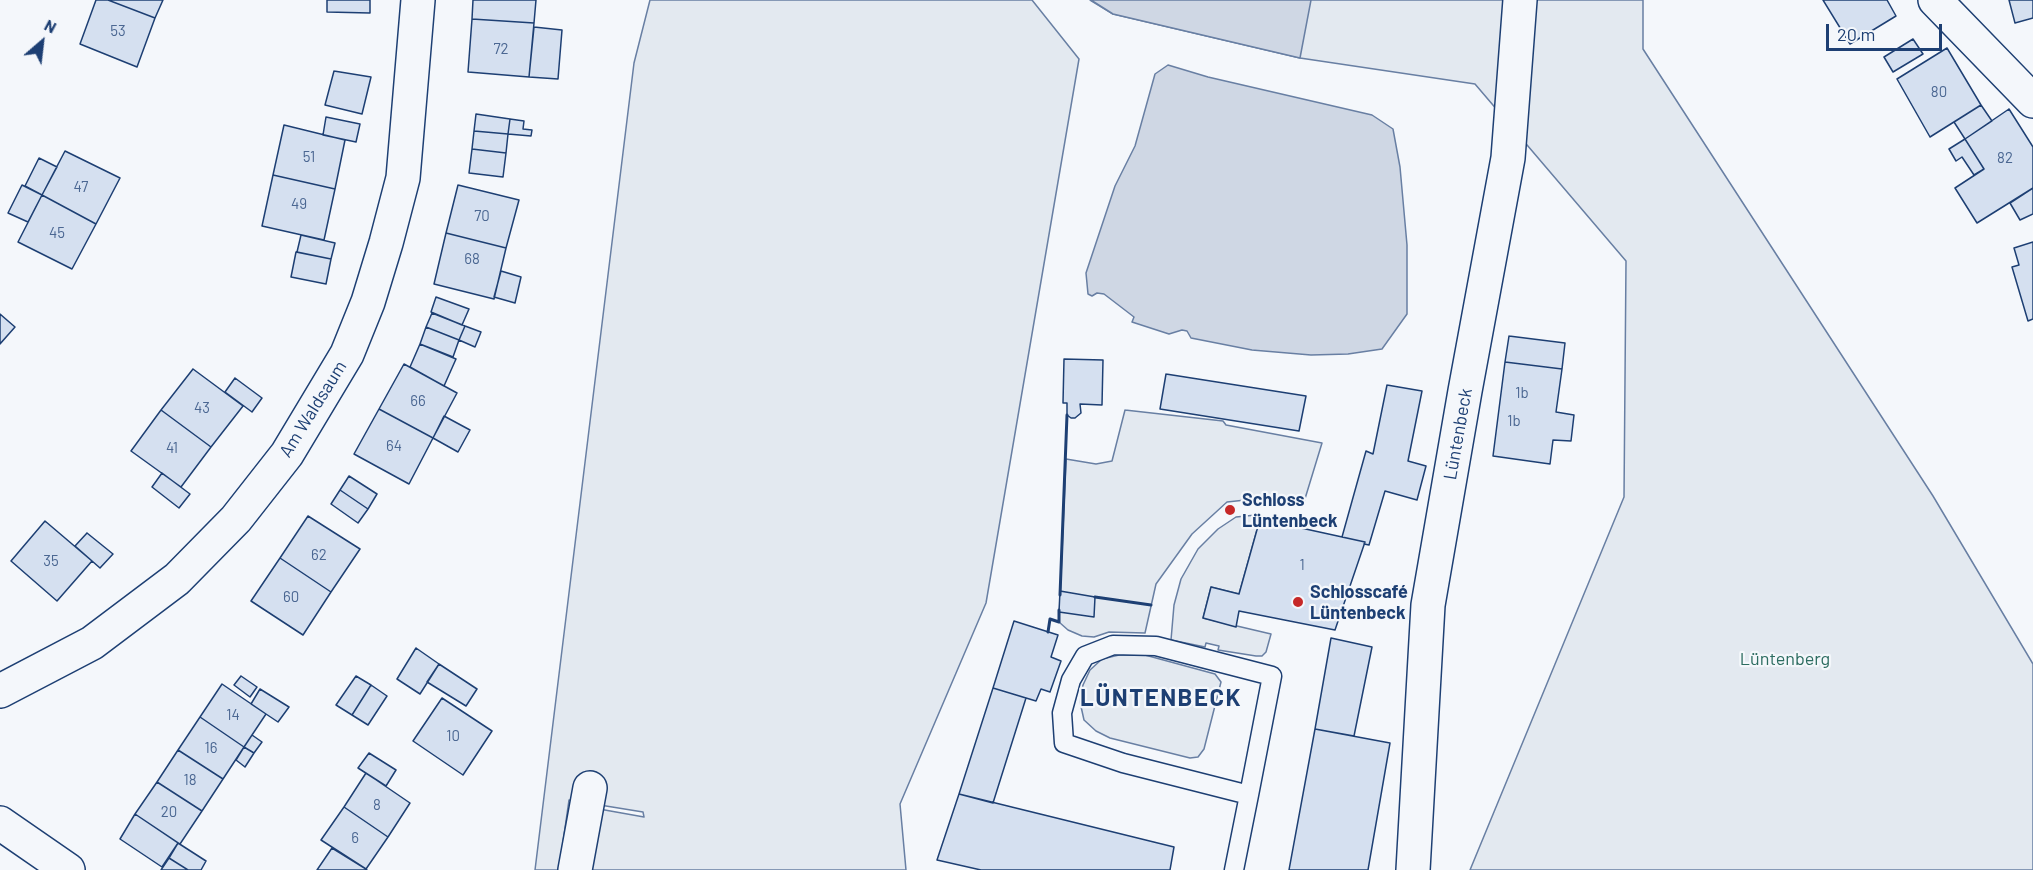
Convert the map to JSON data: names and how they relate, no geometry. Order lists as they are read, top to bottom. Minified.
{"streets":{"street":["Am Waldsaum","Lüntenbeck"]},"districts":["LÜNTENBECK"],"parks":["Lüntenberg"],"places":["Schloss Lüntenbeck","Schlosscafé Lüntenbeck"],"house_numbers":["53","72","80","51","82","47","49","70","45","68","1b","66","43","1b","64","41","62","35","1","60","14","10","16","18","8","20","6"],"scale_bar":"20 m","north":"top right"}
